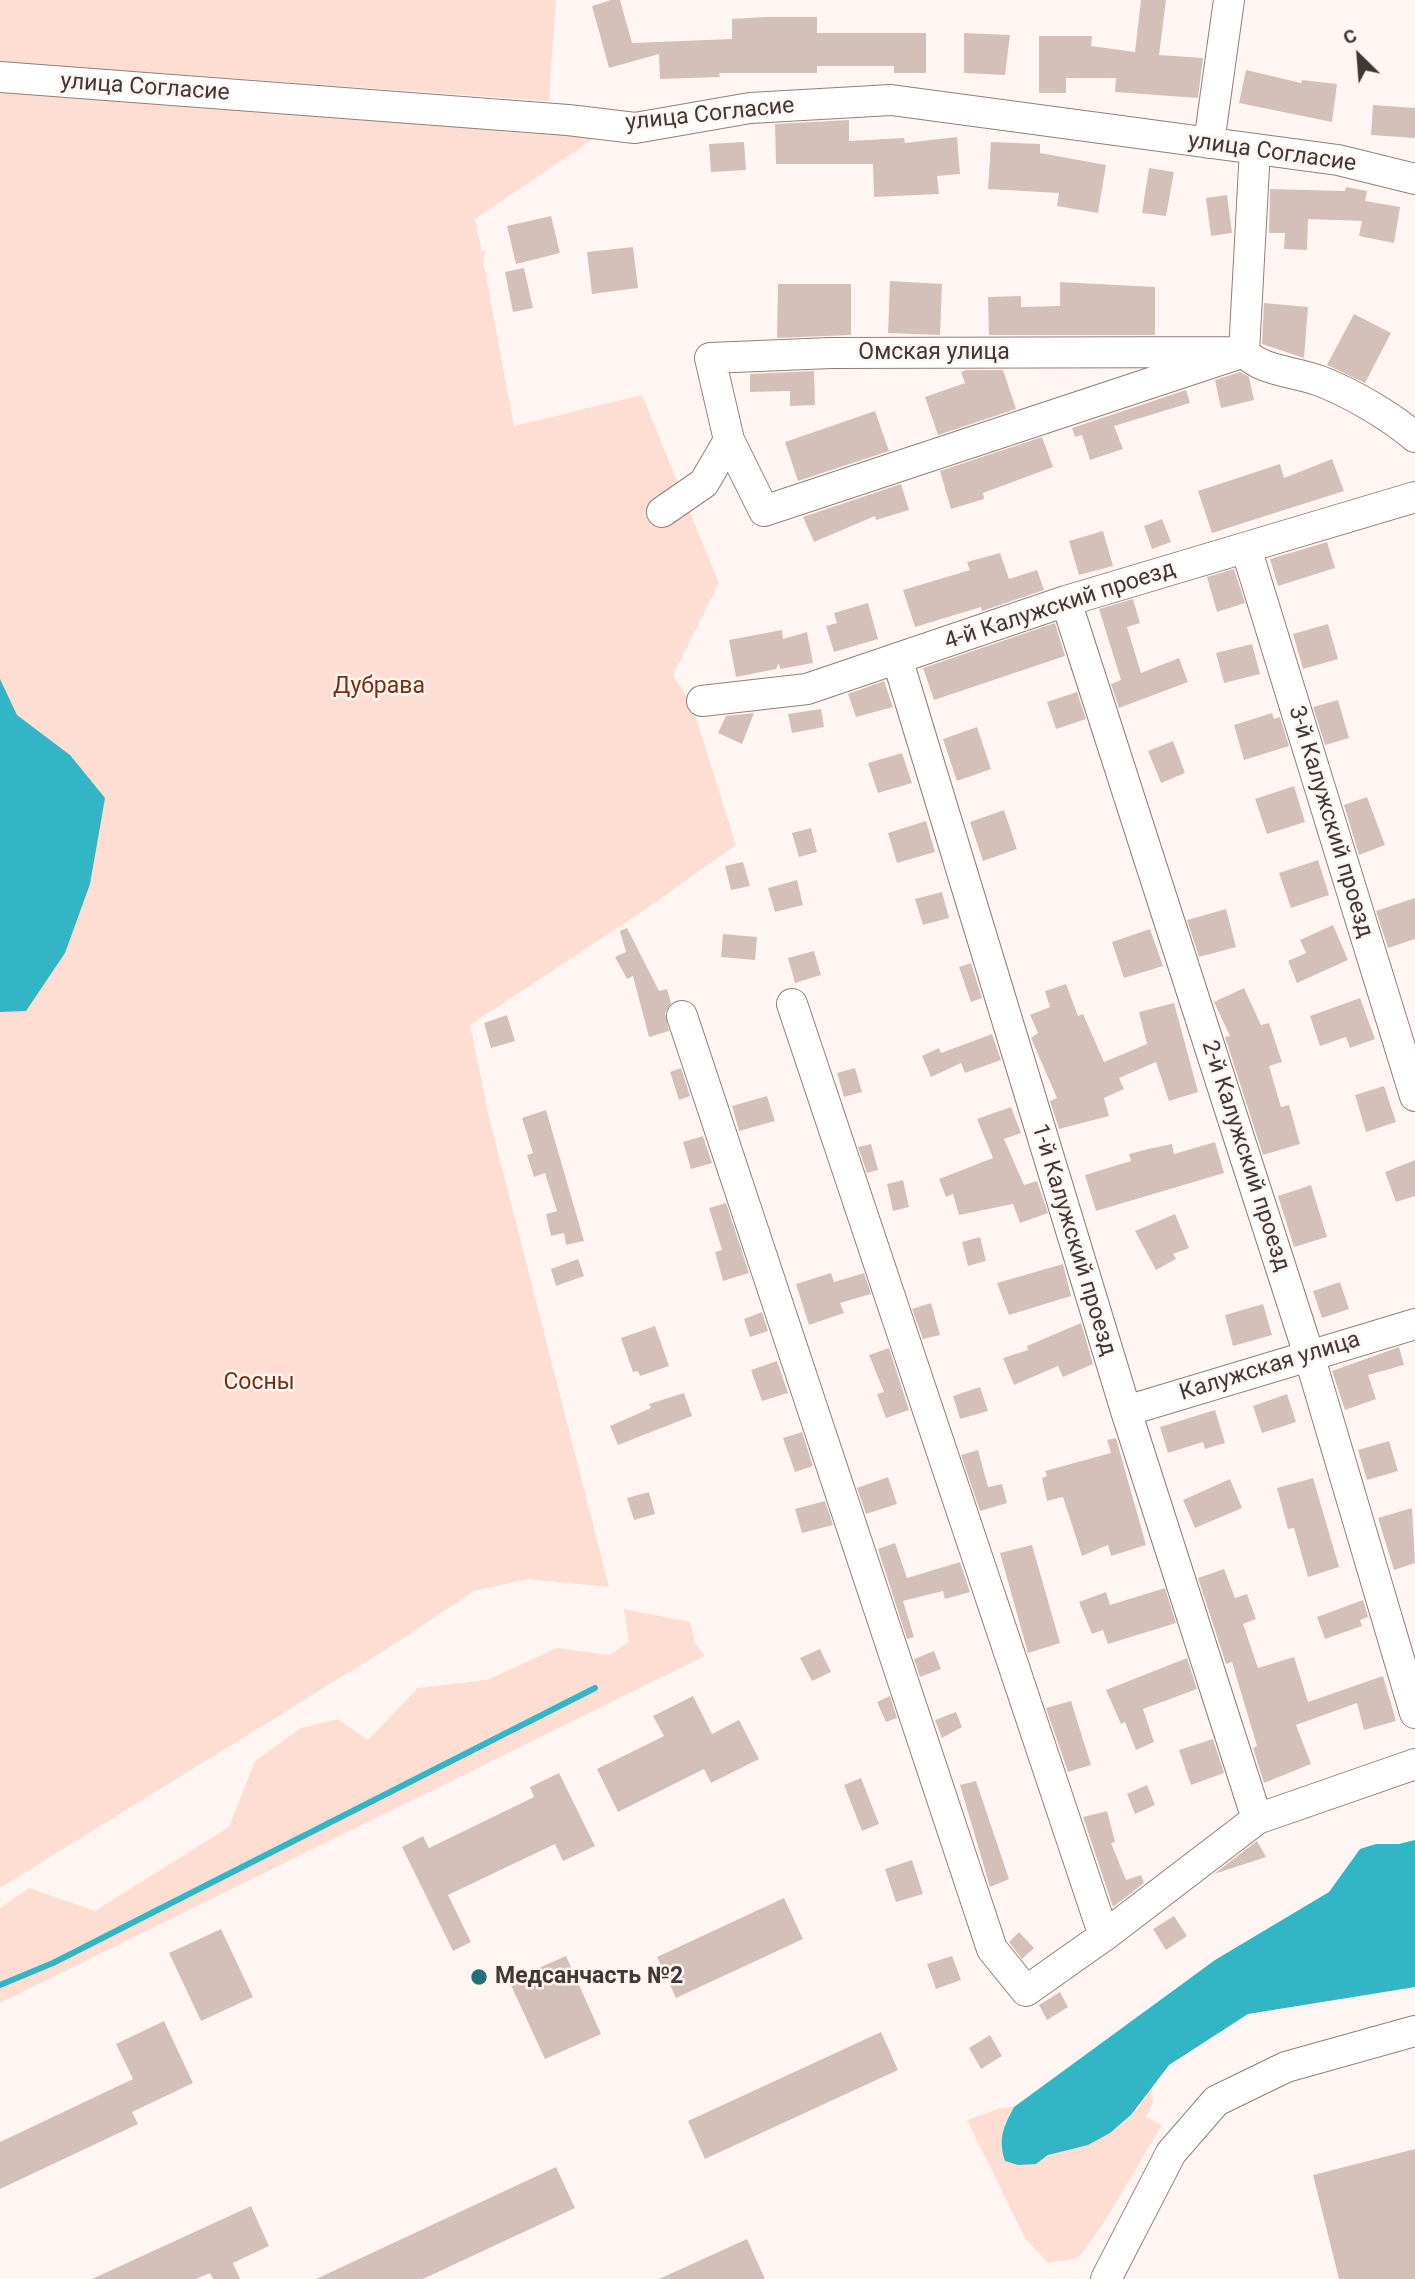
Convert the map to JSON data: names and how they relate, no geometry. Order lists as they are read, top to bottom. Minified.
{"streets":{"street":["улица Согласие","Омская улица","4-й Калужский проезд","3-й Калужский проезд","2-й Калужский проезд","1-й Калужский проезд","Калужская улица"]},"crossings":[["4-й Калужский проезд","3-й Калужский проезд"],["4-й Калужский проезд","2-й Калужский проезд"],["4-й Калужский проезд","1-й Калужский проезд"],["2-й Калужский проезд","Калужская улица"],["1-й Калужский проезд","Калужская улица"]],"parks":["Дубрава","Сосны"],"places":["Медсанчасть №2"],"north":"top left"}
